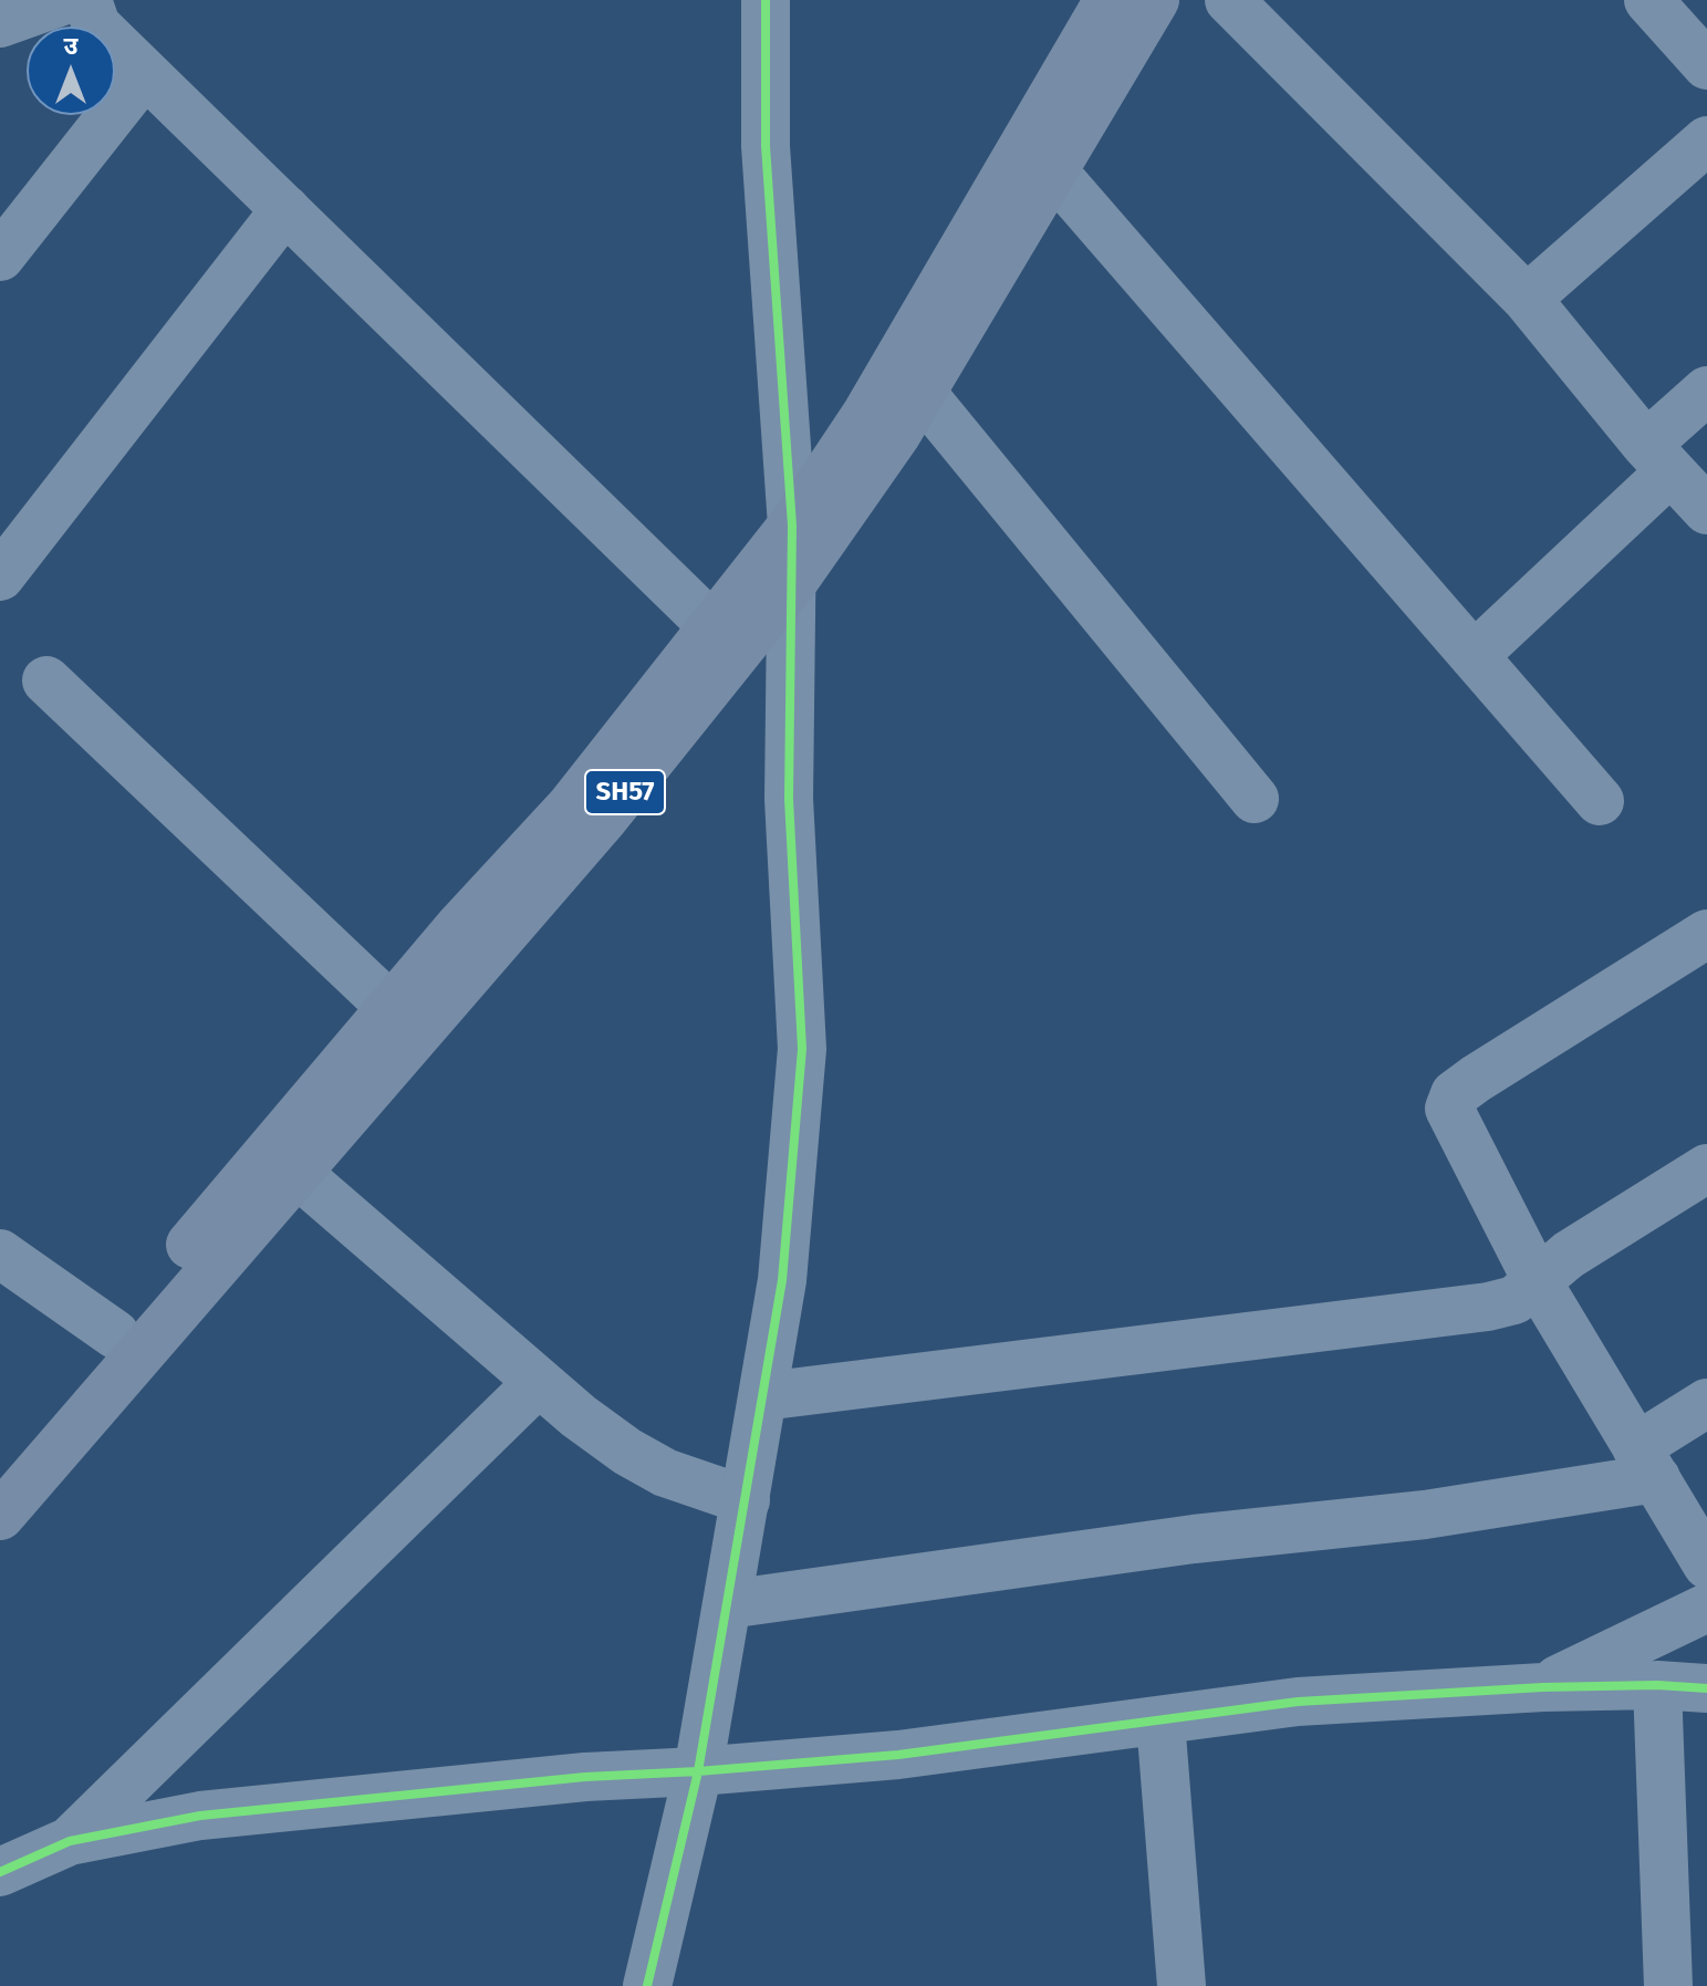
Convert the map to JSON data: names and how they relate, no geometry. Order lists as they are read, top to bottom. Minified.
{"streets":{"main road":["SH57"]},"north":"top"}
